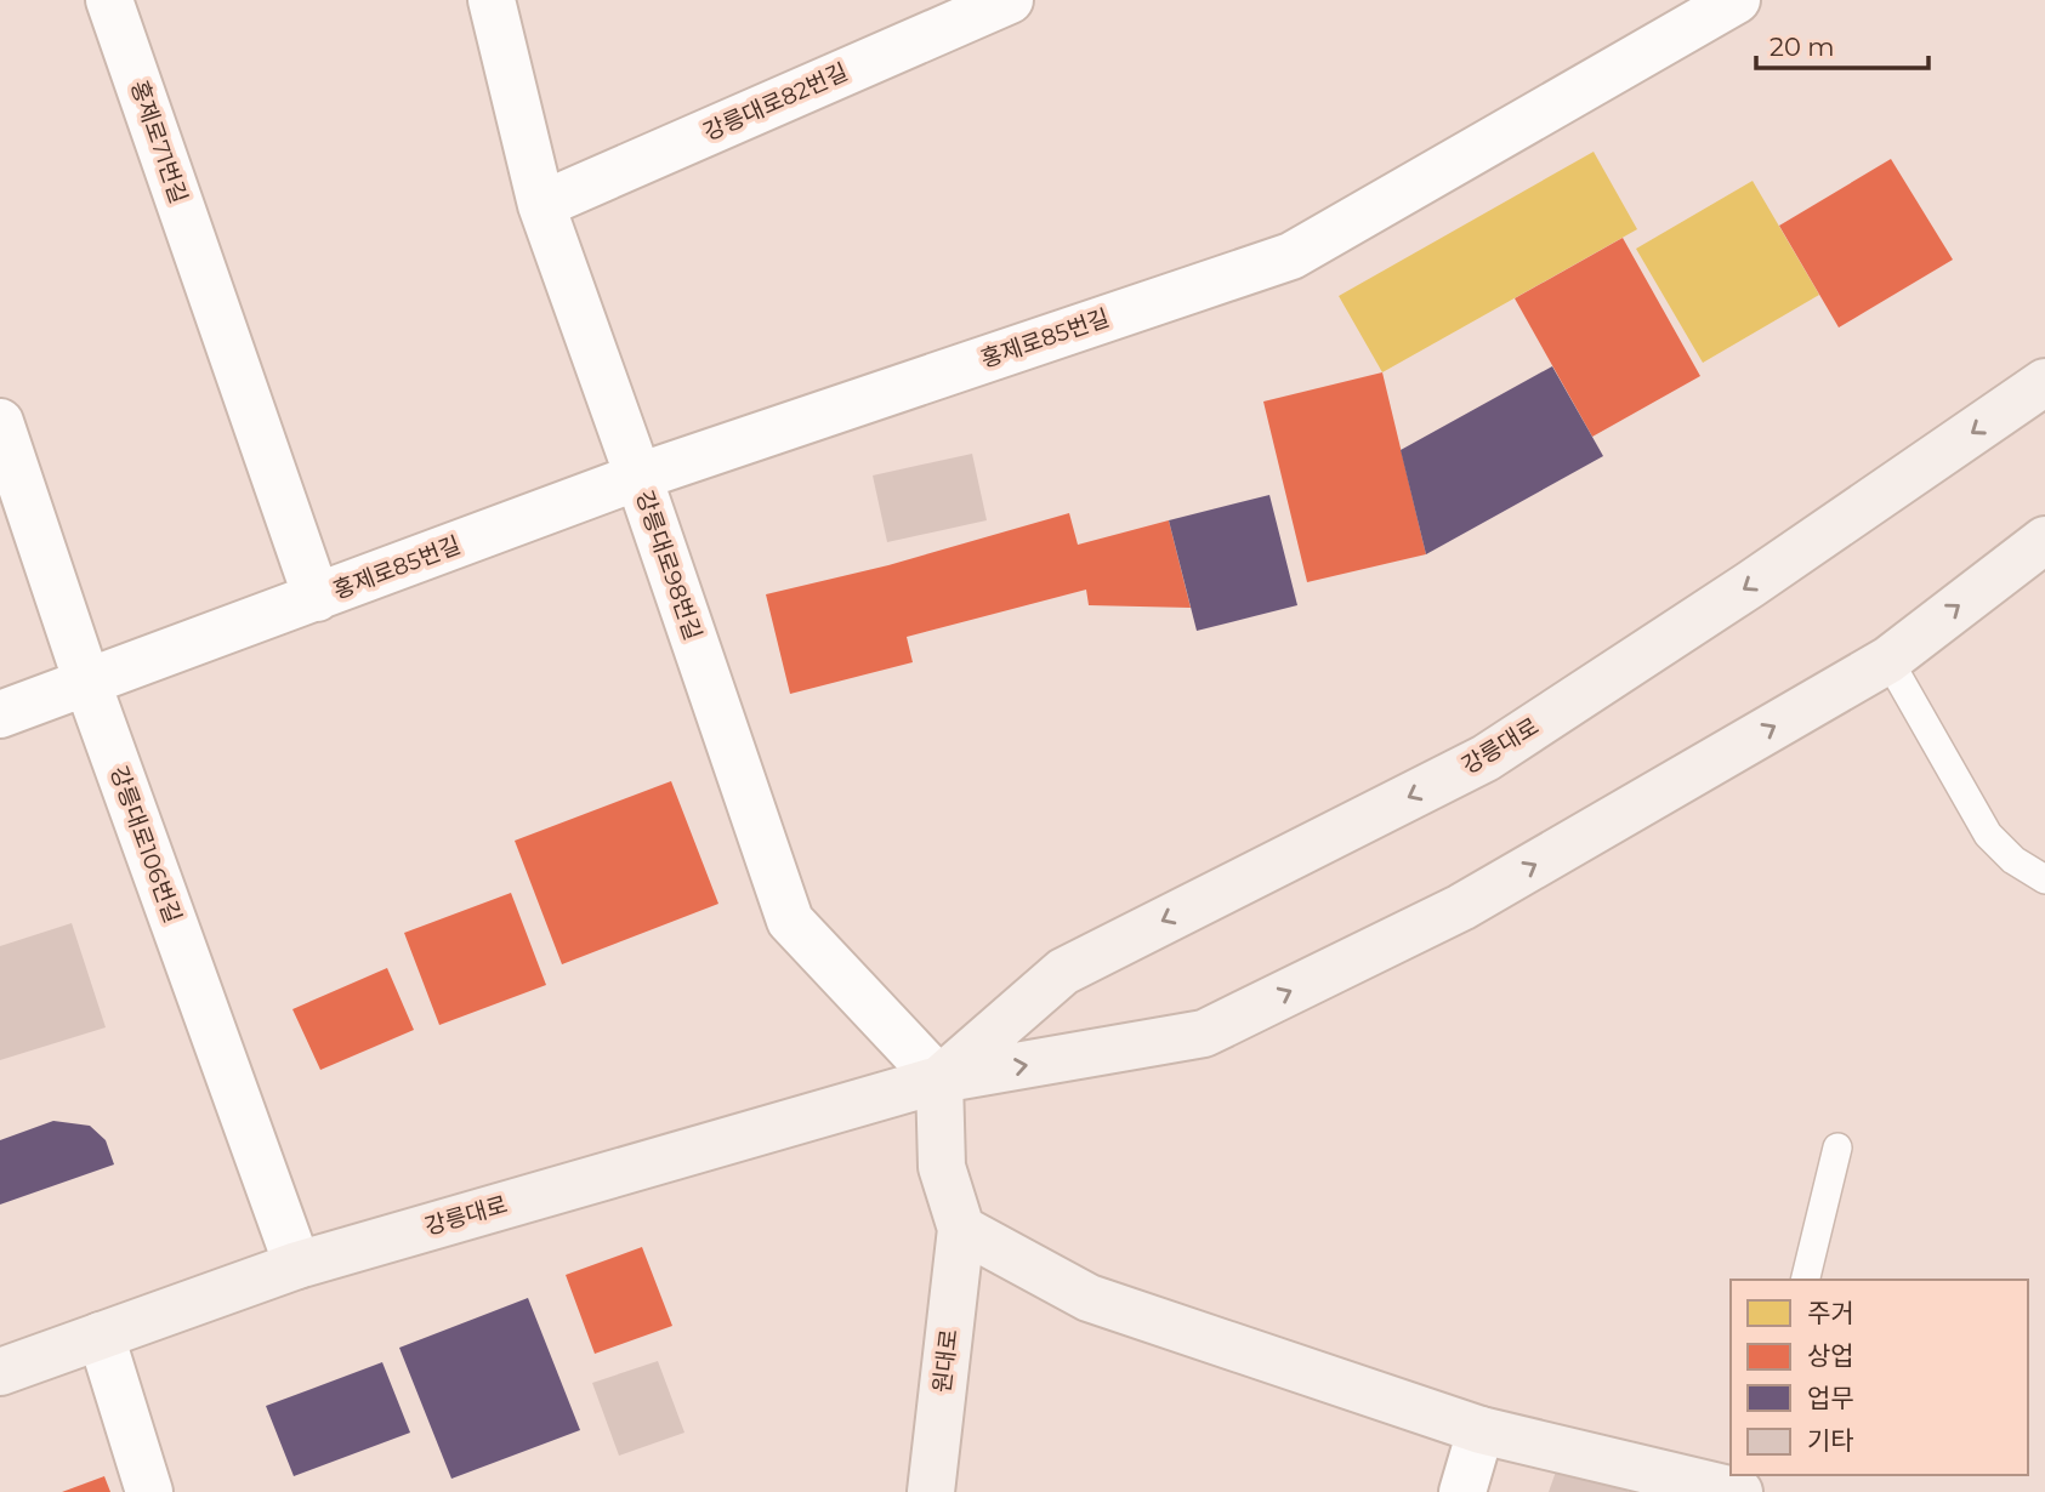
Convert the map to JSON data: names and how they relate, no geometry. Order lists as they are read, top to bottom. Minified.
{"streets":{"street":["강릉대로82번길","홍제로71번길","홍제로85번길","강릉대로98번길","강릉대로","강릉대로106번길","원대로"]},"crossings":[["강릉대로82번길","강릉대로98번길"],["홍제로71번길","홍제로85번길"],["홍제로85번길","강릉대로98번길"],["홍제로85번길","강릉대로106번길"],["강릉대로98번길","강릉대로"],["강릉대로","강릉대로106번길"]],"legend":["주거","상업","업무","기타"],"scale_bar":"20 m"}
